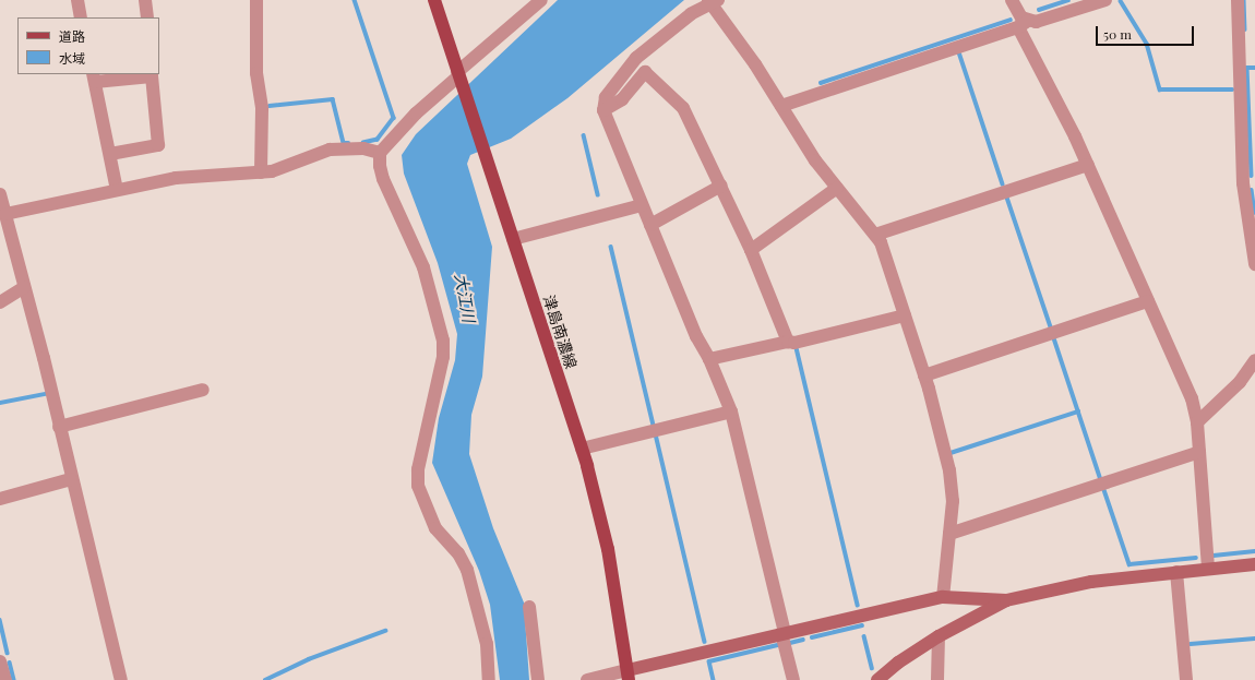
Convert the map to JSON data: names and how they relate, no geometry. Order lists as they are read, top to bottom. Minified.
{"streets":{"main road":["津島南濃線"]},"water":["大江川"],"legend":["道路","水域"],"scale_bar":"50 m"}
